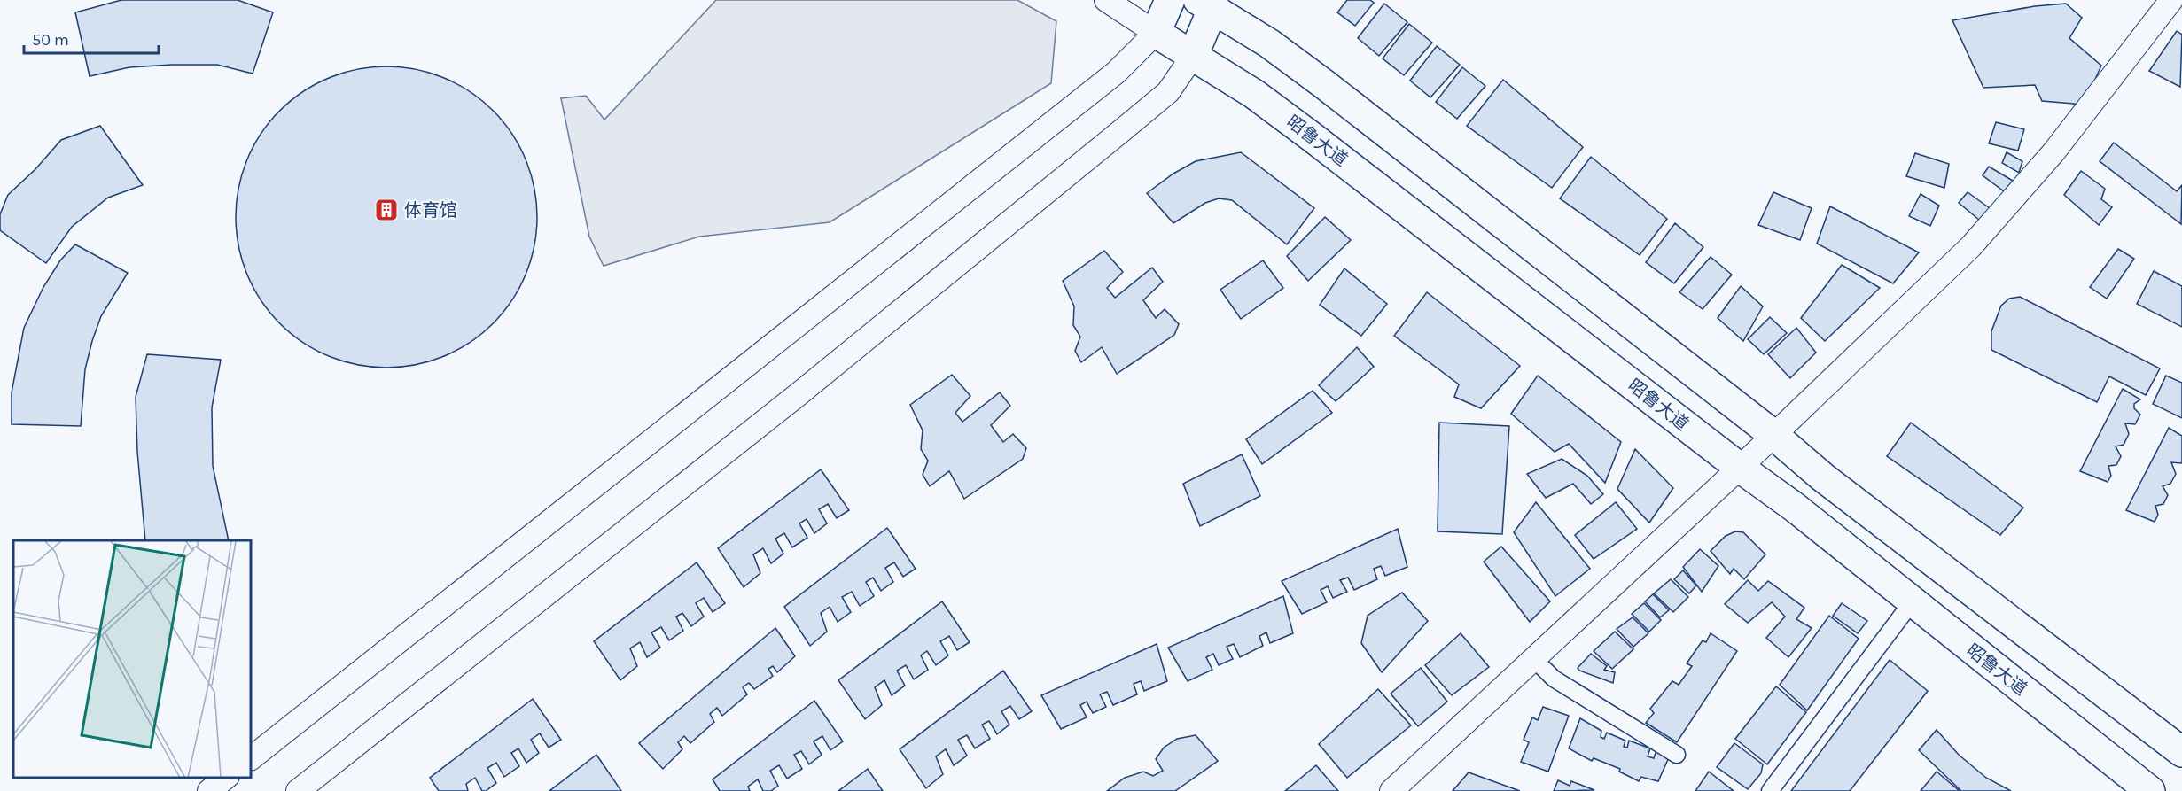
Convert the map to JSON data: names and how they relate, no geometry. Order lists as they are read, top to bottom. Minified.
{"streets":{"highway":["昭鲁大道"]},"places":{"building":["体育馆"]},"scale_bar":"50 m"}
